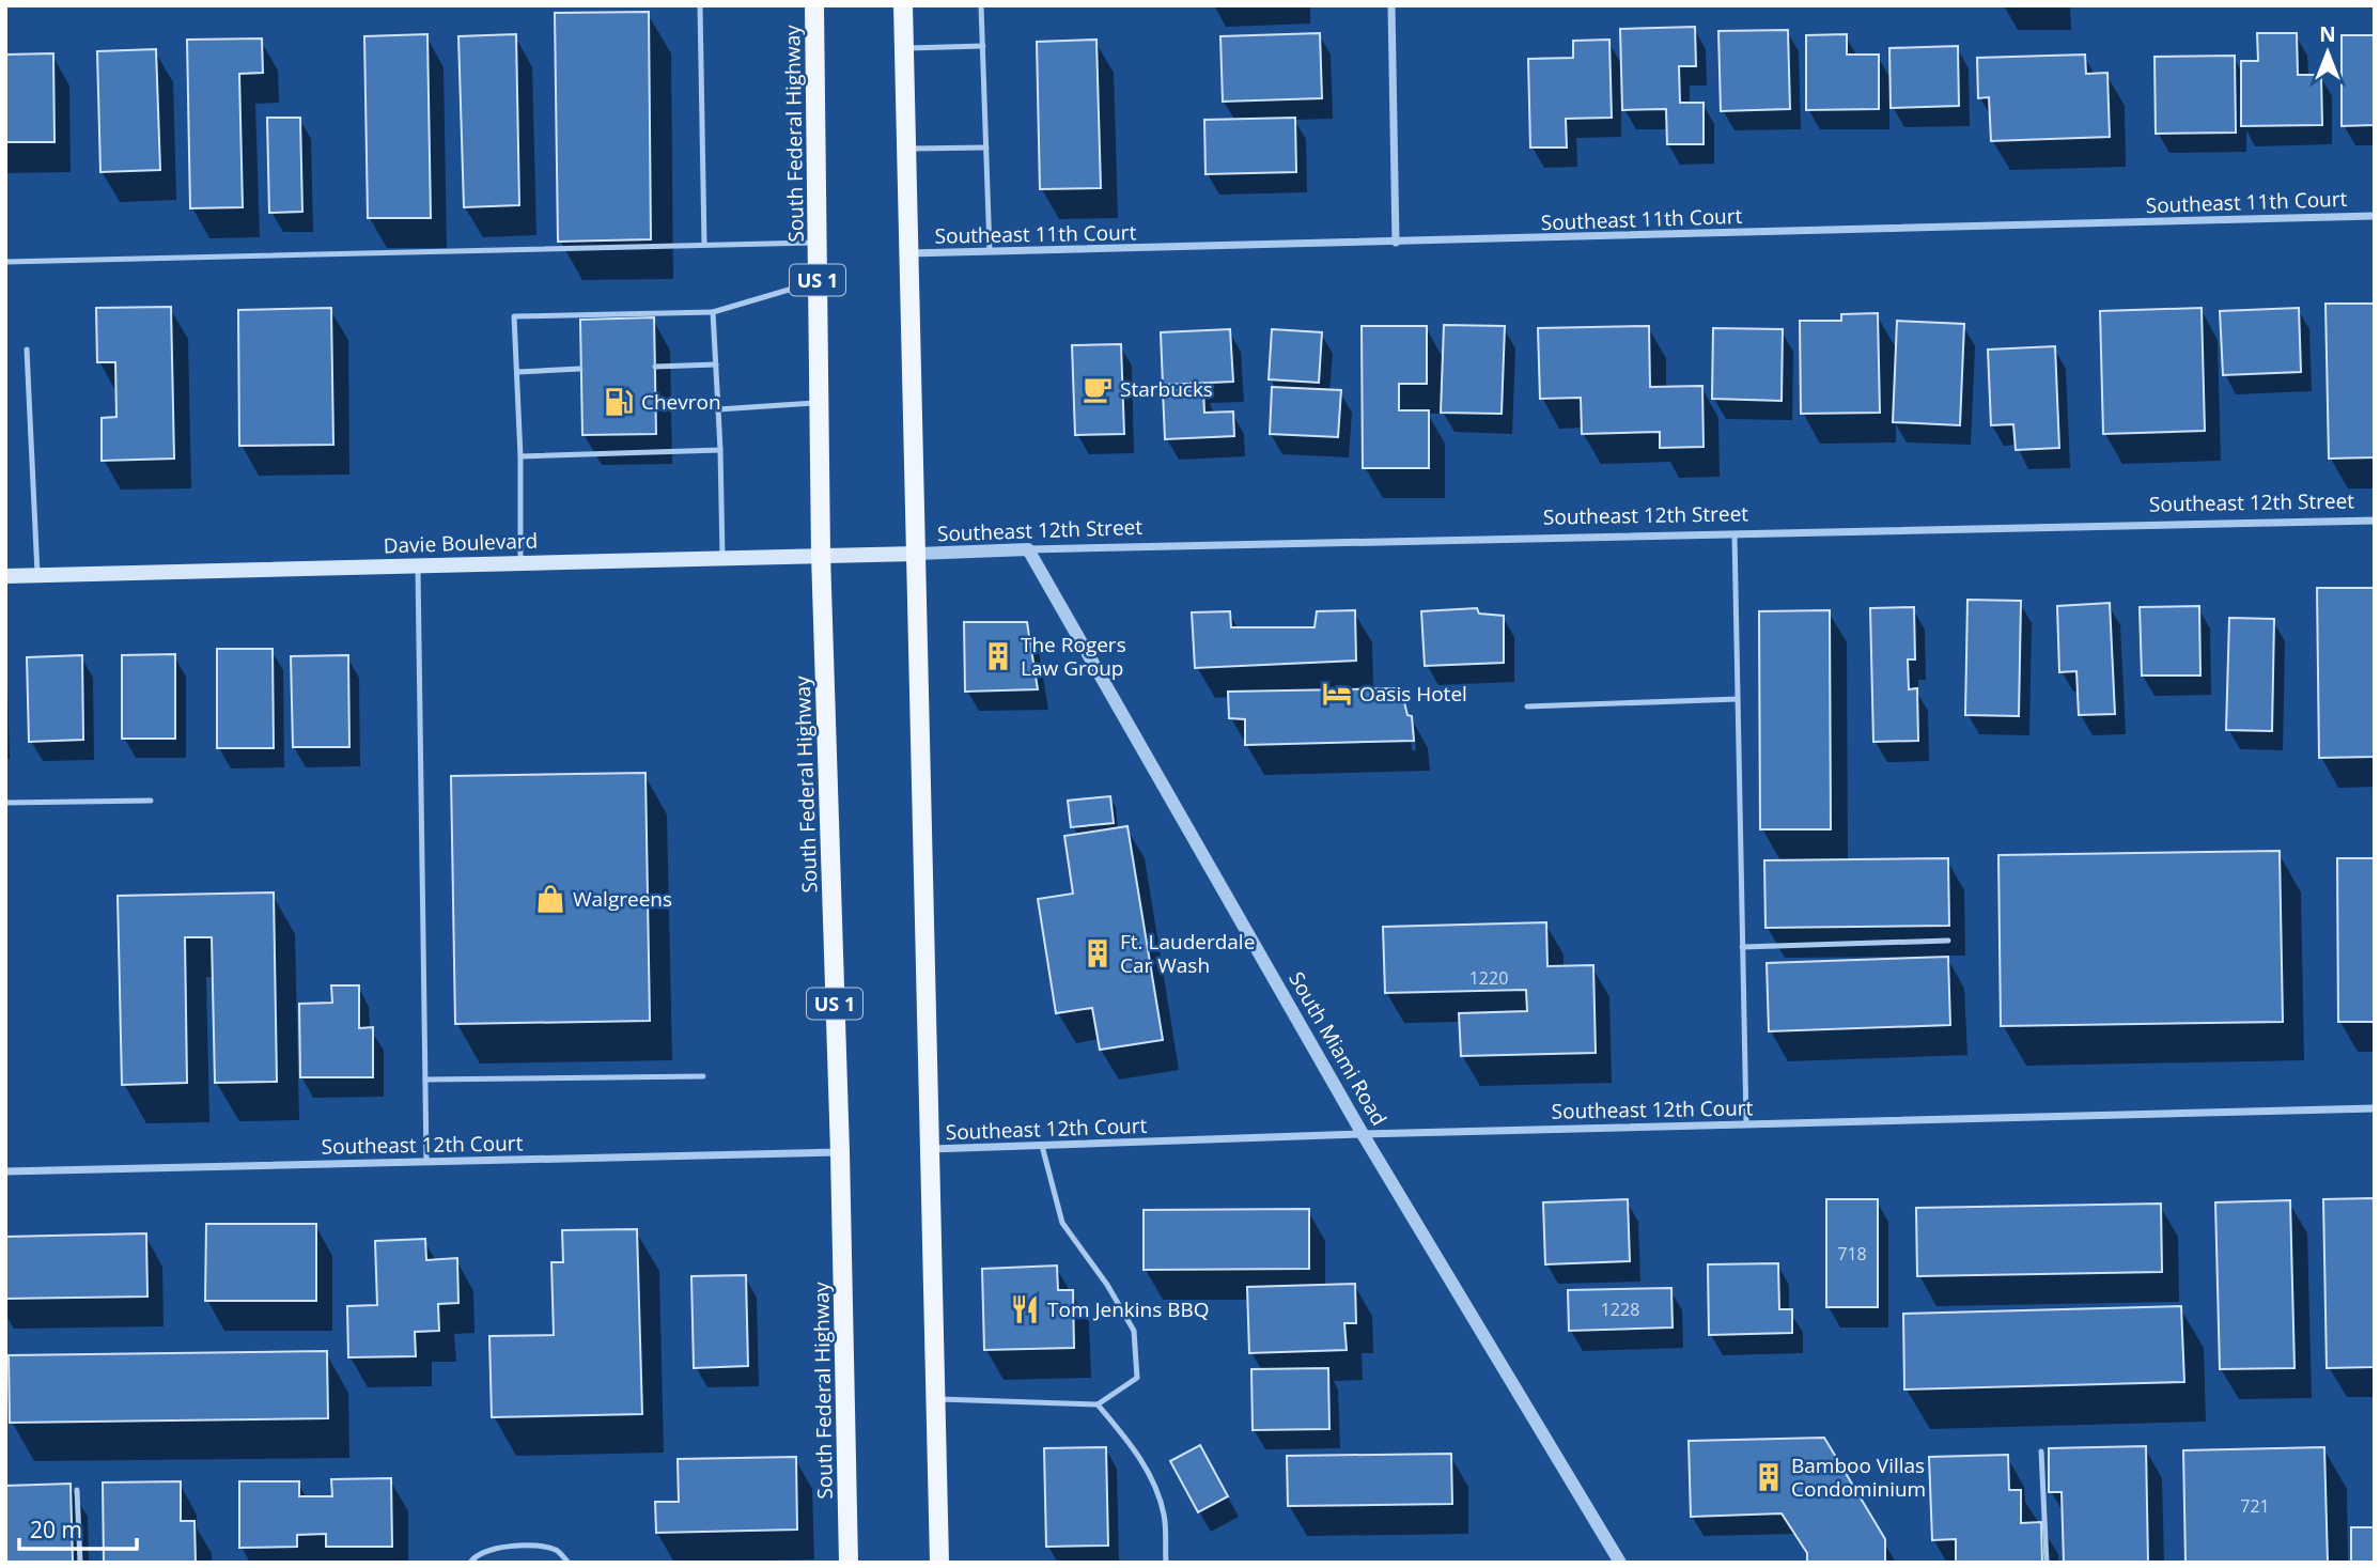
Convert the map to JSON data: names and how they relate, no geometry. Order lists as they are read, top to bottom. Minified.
{"streets":{"main road":["South Federal Highway","US 1","Davie Boulevard"],"street":["Southeast 11th Court","Southeast 12th Street","South Miami Road","Southeast 12th Court"]},"crossings":[["South Federal Highway","Davie Boulevard"],["South Federal Highway","Southeast 12th Court"],["Southeast 12th Street","Davie Boulevard"],["Southeast 12th Street","South Miami Road"],["South Miami Road","Southeast 12th Court"]],"places":{"cafe":["Starbucks"],"fuel station":["Chevron"],"building":["The Rogers Law Group","Ft. Lauderdale Car Wash","Bamboo Villas Condominium"],"hotel":["Oasis Hotel"],"shop":["Walgreens"],"restaurant":["Tom Jenkins BBQ"]},"house_numbers":["1220","718","1228","721"],"scale_bar":"20 m","north":"top"}
